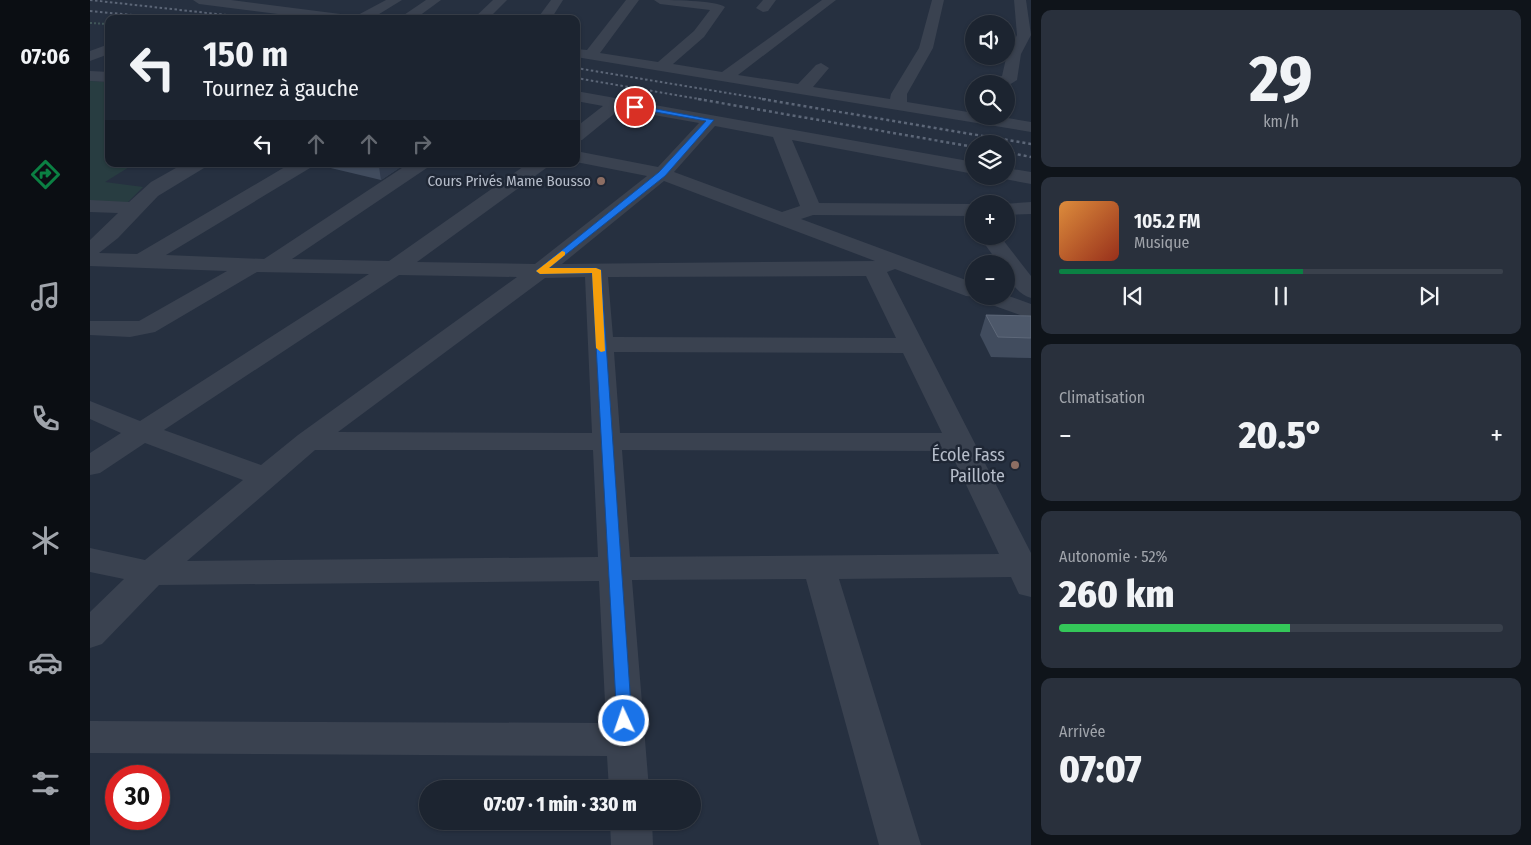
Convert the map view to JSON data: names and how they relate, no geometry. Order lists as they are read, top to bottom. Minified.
{"places":["Cours Privés Mame Bousso","École Fass Paillote"],"page":{"tabs":"07:06","tile":[["29","km/h"],"Climatisation",["Autonomie · 52%","260 km"],["Arrivée","07:07"]],"map_buttons":["+","−"],"turn":["150 m","Tournez à gauche"],"song":["105.2 FM","Musique"],"heat":["−","20.5°","+"],"limit":"30","trip":"07:07 · 1 min · 330 m"}}
